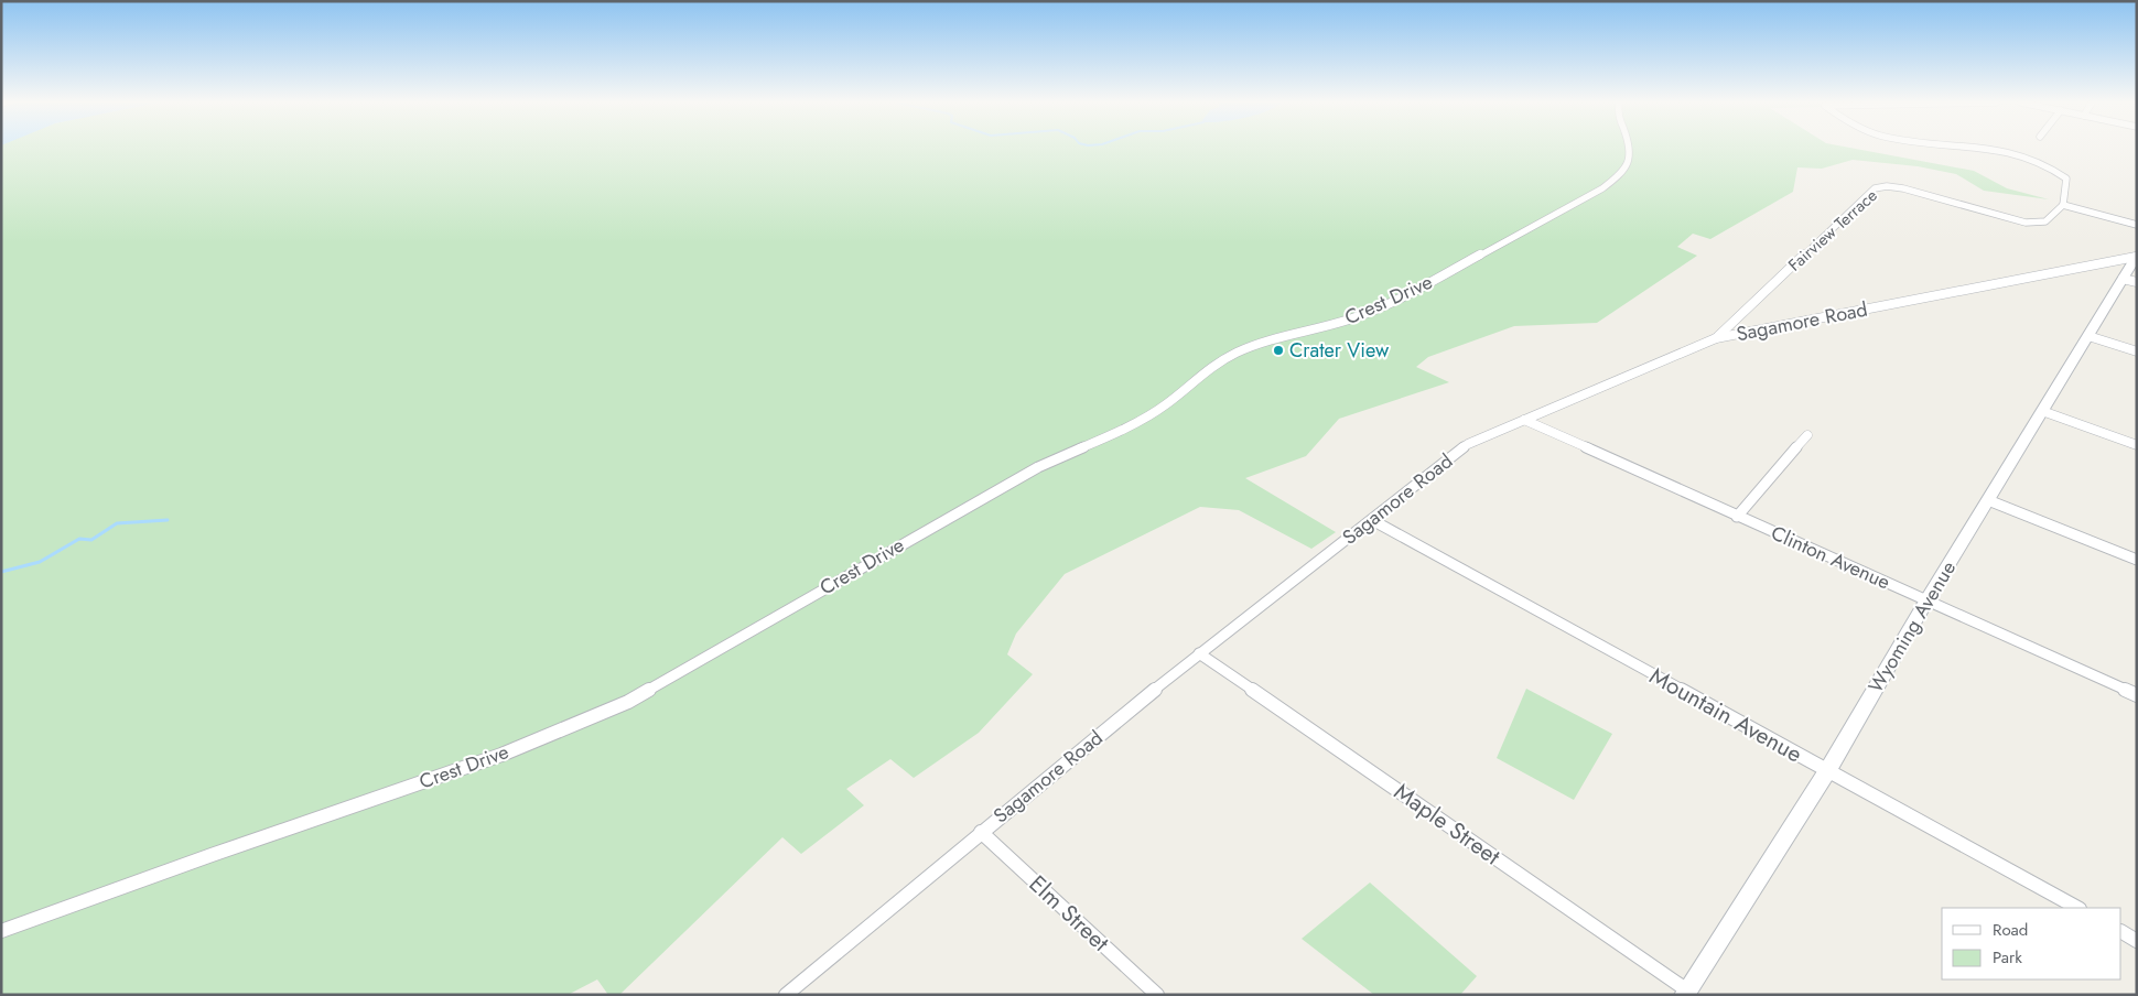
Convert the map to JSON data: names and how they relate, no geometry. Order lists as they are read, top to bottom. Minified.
{"streets":{"main road":["Wyoming Avenue"],"street":["Fairview Terrace","Crest Drive","Sagamore Road","Clinton Avenue","Mountain Avenue","Maple Street","Elm Street"]},"crossings":[["Fairview Terrace","Sagamore Road"],["Sagamore Road","Clinton Avenue"],["Sagamore Road","Wyoming Avenue"],["Sagamore Road","Mountain Avenue"],["Sagamore Road","Maple Street"],["Sagamore Road","Elm Street"],["Clinton Avenue","Wyoming Avenue"],["Wyoming Avenue","Mountain Avenue"],["Wyoming Avenue","Maple Street"]],"places":["Crater View"],"legend":["Road","Park"]}
